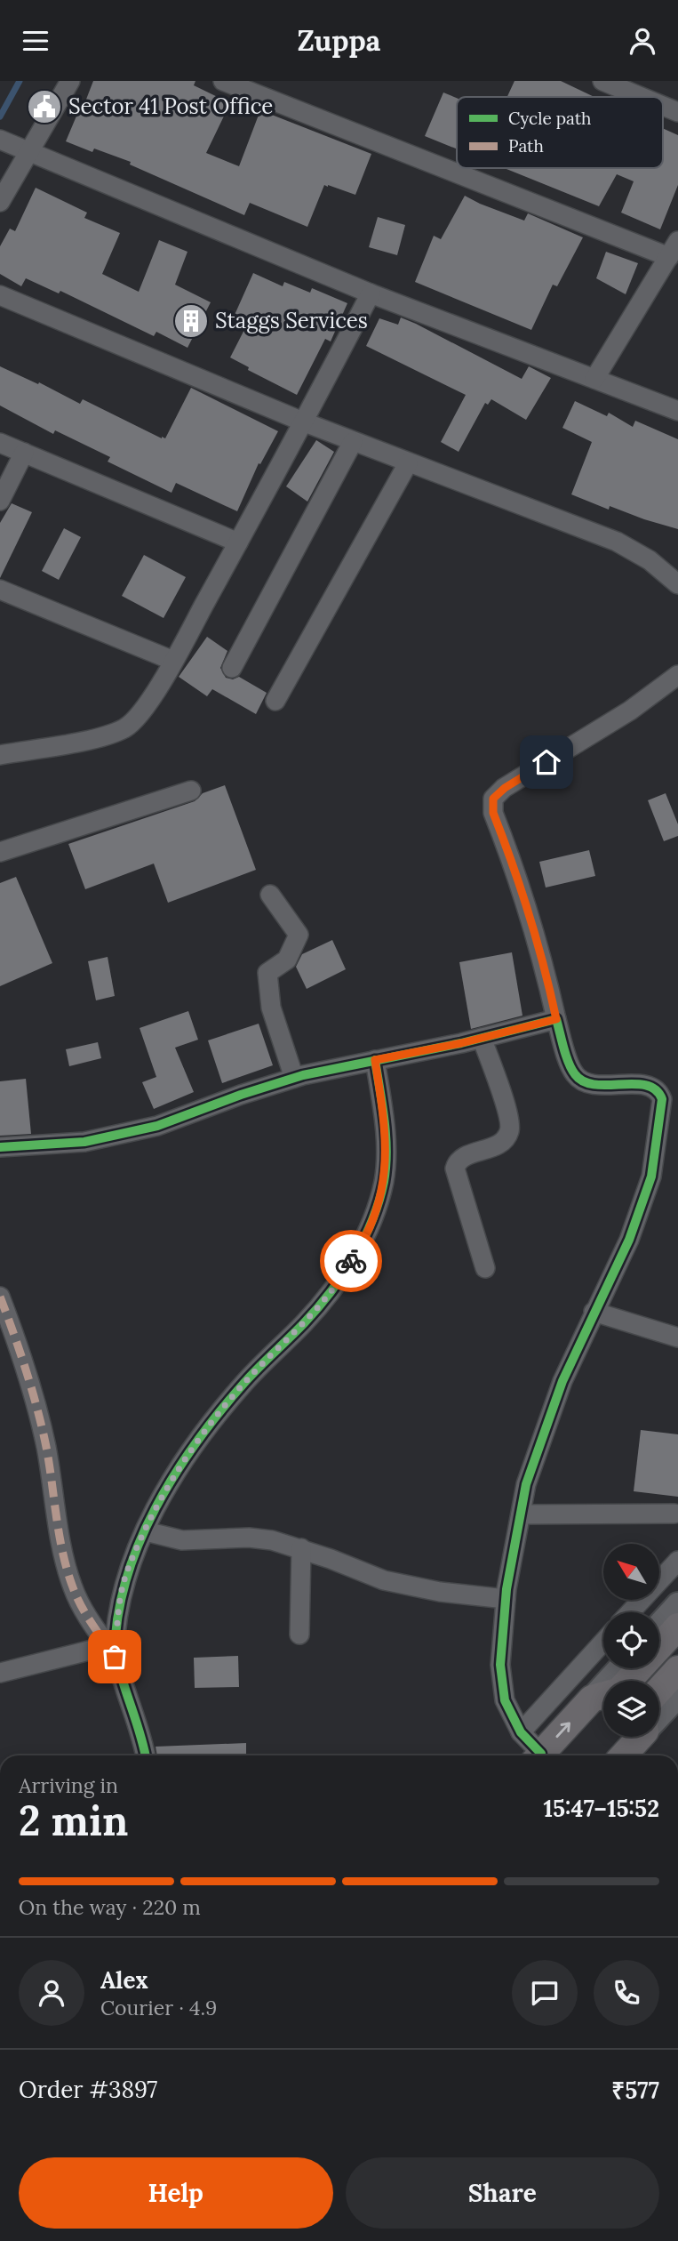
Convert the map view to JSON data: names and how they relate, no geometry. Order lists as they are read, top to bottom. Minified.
{"places":{"public building":["Sector 41 Post Office"],"building":["Staggs Services"]},"legend":["Cycle path","Path"],"north":"top left","page":{"header":"Zuppa","heading":["2 min","Arriving in","15:47–15:52"],"panel":["Alex","Courier · 4.9","Order #3897","₹577"],"bar":"On the way · 220 m","buttons":["Help","Share"]}}
